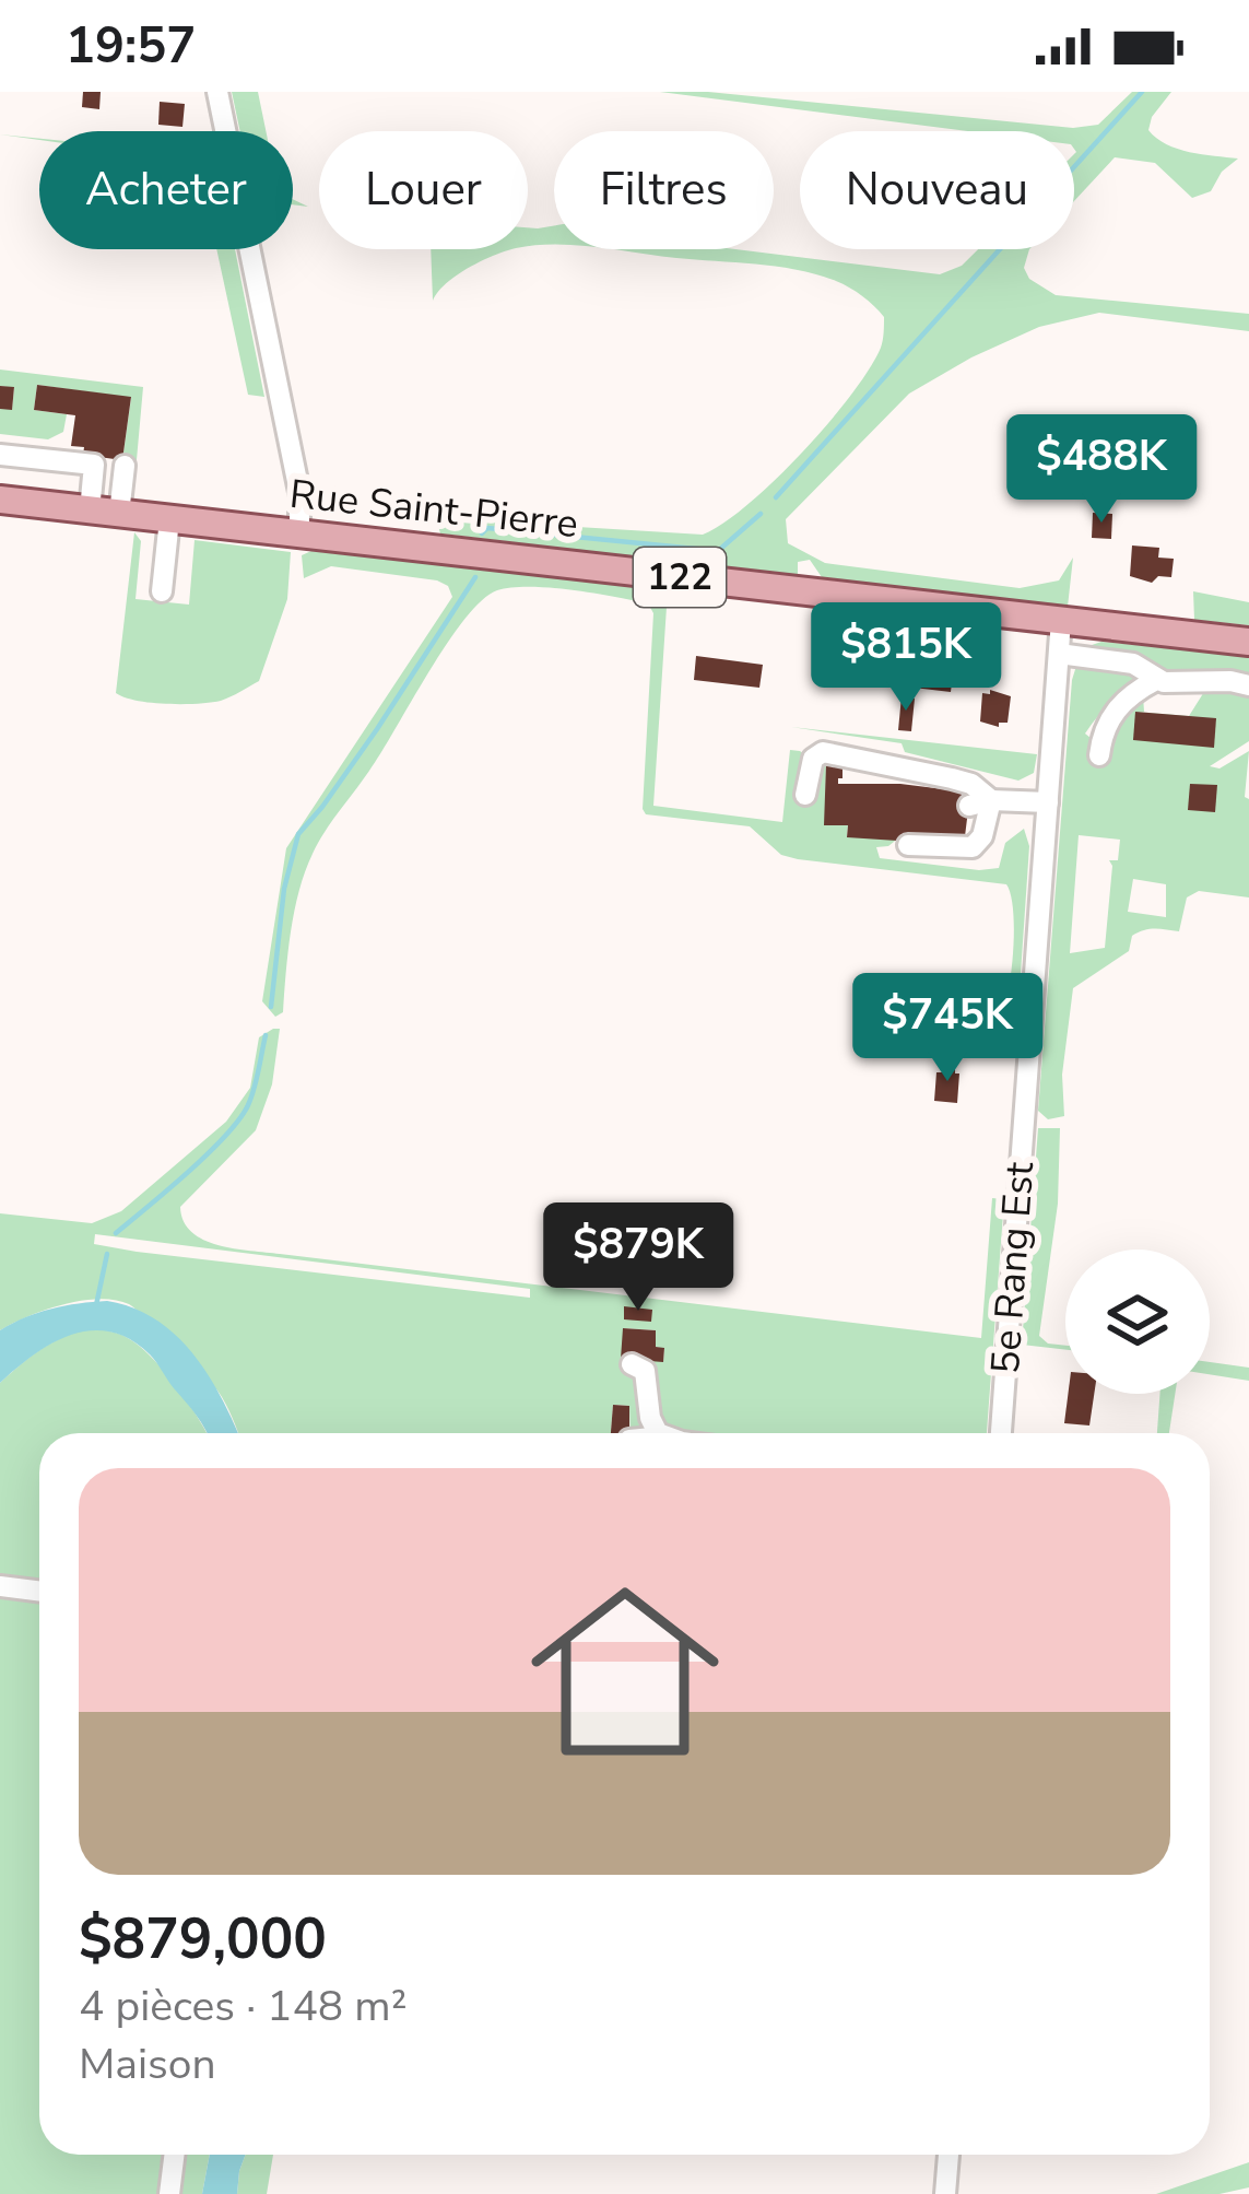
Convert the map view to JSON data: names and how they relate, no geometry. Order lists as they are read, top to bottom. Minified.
{"streets":{"main road":["Rue Saint-Pierre","122"],"street":["5e Rang Est"]},"crossings":[["Rue Saint-Pierre","5e Rang Est"]],"page":{"status":"19:57","chip":["Acheter","Louer","Filtres","Nouveau"],"price":["$488K","$815K","$745K","$879K"],"list":[{"name":"$879,000","note":"4 pièces · 148 m² · Maison"}]}}
